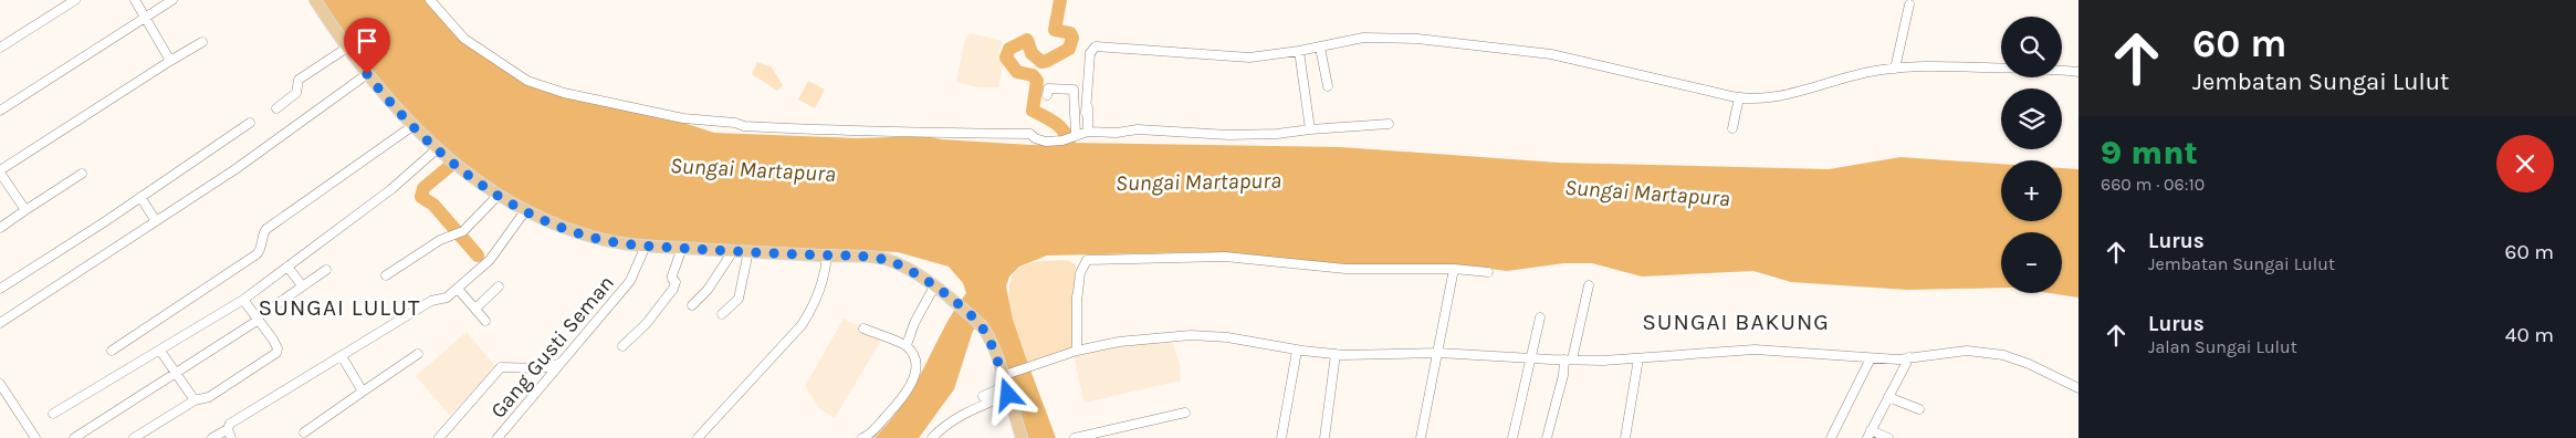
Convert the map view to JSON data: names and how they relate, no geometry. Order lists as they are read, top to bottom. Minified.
{"streets":{"street":["Gang Gusti Seman"]},"districts":["SUNGAI LULUT","SUNGAI BAKUNG"],"water":["Sungai Martapura"],"page":{"turn":["60 m","Jembatan Sungai Lulut"],"map_buttons":["+","−"],"heading":["9 mnt","660 m · 06:10"],"list":[{"name":"Lurus","note":"Jembatan Sungai Lulut","value":"60 m"},{"name":"Lurus","note":"Jalan Sungai Lulut","value":"40 m"}]}}
